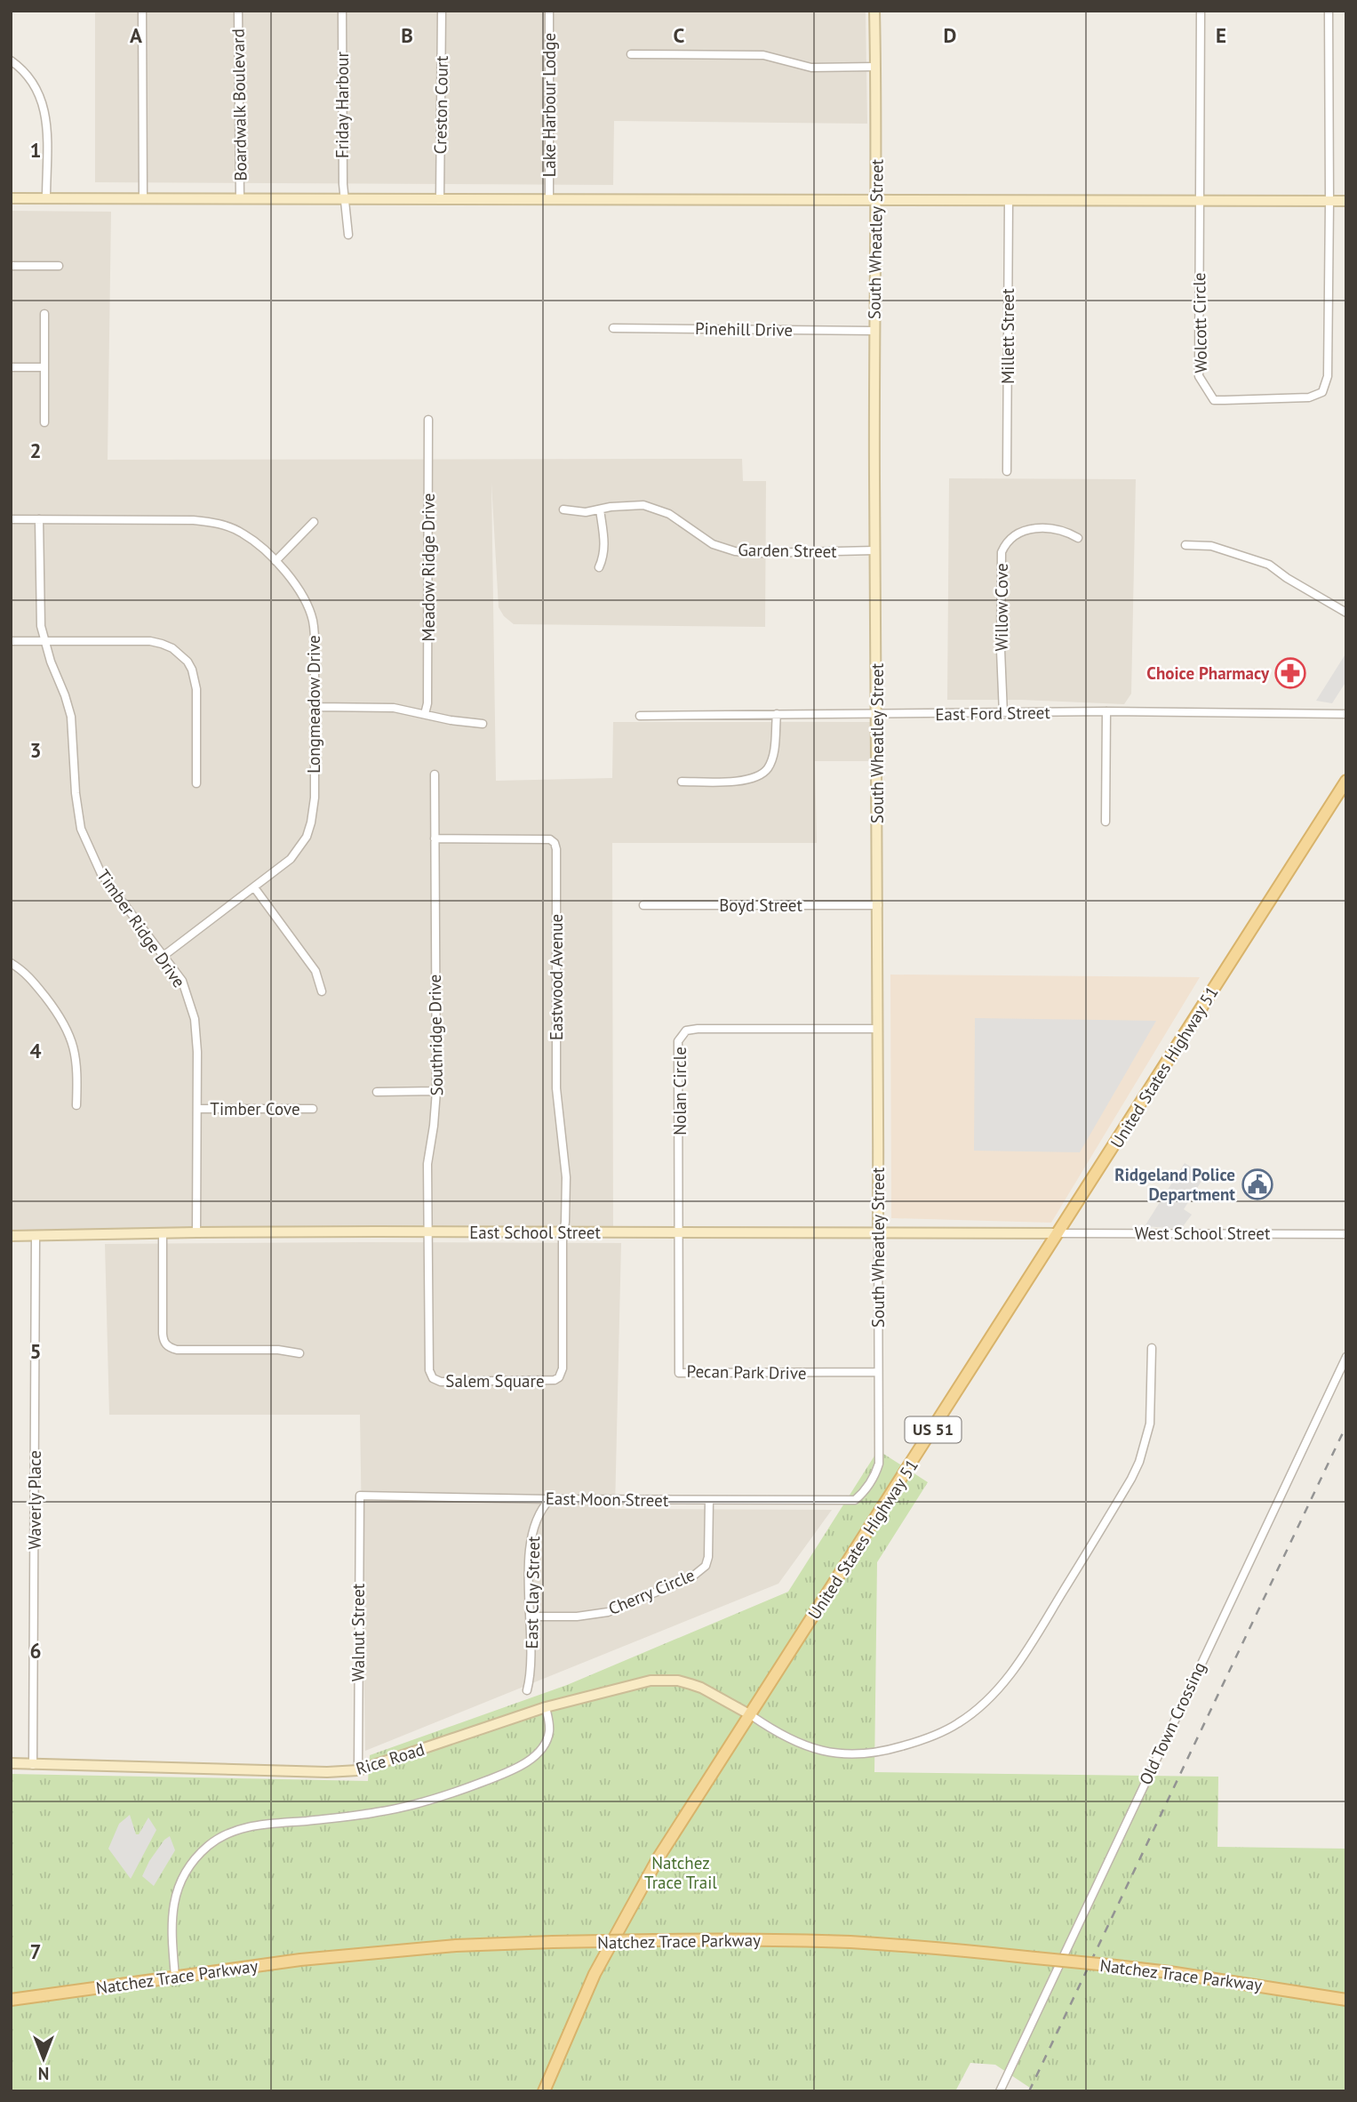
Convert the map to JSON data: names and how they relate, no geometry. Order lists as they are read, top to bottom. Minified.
{"streets":{"main road":["United States Highway 51","US 51","Natchez Trace Parkway"],"street":["Boardwalk Boulevard","Friday Harbour","Creston Court","Lake Harbour Lodge","South Wheatley Street","Wolcott Circle","Pinehill Drive","Millett Street","Garden Street","Meadow Ridge Drive","Willow Cove","Longmeadow Drive","East Ford Street","Boyd Street","Timber Ridge Drive","Eastwood Avenue","Southridge Drive","Nolan Circle","Timber Cove","East School Street","West School Street","Pecan Park Drive","Salem Square","East Moon Street","Waverly Place","Cherry Circle","East Clay Street","Walnut Street","Old Town Crossing","Rice Road"]},"crossings":[["South Wheatley Street","Pinehill Drive"],["South Wheatley Street","Garden Street"],["South Wheatley Street","East Ford Street"],["South Wheatley Street","Boyd Street"],["South Wheatley Street","Nolan Circle"],["South Wheatley Street","East School Street"],["South Wheatley Street","Pecan Park Drive"],["South Wheatley Street","East Moon Street"],["Willow Cove","East Ford Street"],["Longmeadow Drive","Timber Ridge Drive"],["Timber Ridge Drive","Timber Cove"],["Timber Ridge Drive","East School Street"],["Eastwood Avenue","Southridge Drive"],["Eastwood Avenue","East School Street"],["Eastwood Avenue","Salem Square"],["Southridge Drive","East School Street"],["Southridge Drive","Salem Square"],["United States Highway 51","East School Street"],["United States Highway 51","West School Street"],["United States Highway 51","Rice Road"],["Nolan Circle","East School Street"],["Nolan Circle","Pecan Park Drive"],["East School Street","West School Street"],["East School Street","Pecan Park Drive"],["East School Street","Salem Square"],["East School Street","Waverly Place"],["East Moon Street","Cherry Circle"],["East Moon Street","East Clay Street"],["East Moon Street","Walnut Street"],["Waverly Place","Rice Road"],["Cherry Circle","East Clay Street"],["Walnut Street","Rice Road"]],"parks":["Natchez Trace Trail"],"places":{"pharmacy":["Choice Pharmacy"],"public building":["Ridgeland Police Department"]},"north":"bottom","grid":{"columns":["A","B","C","D","E"],"rows":["1","2","3","4","5","6","7"]}}
